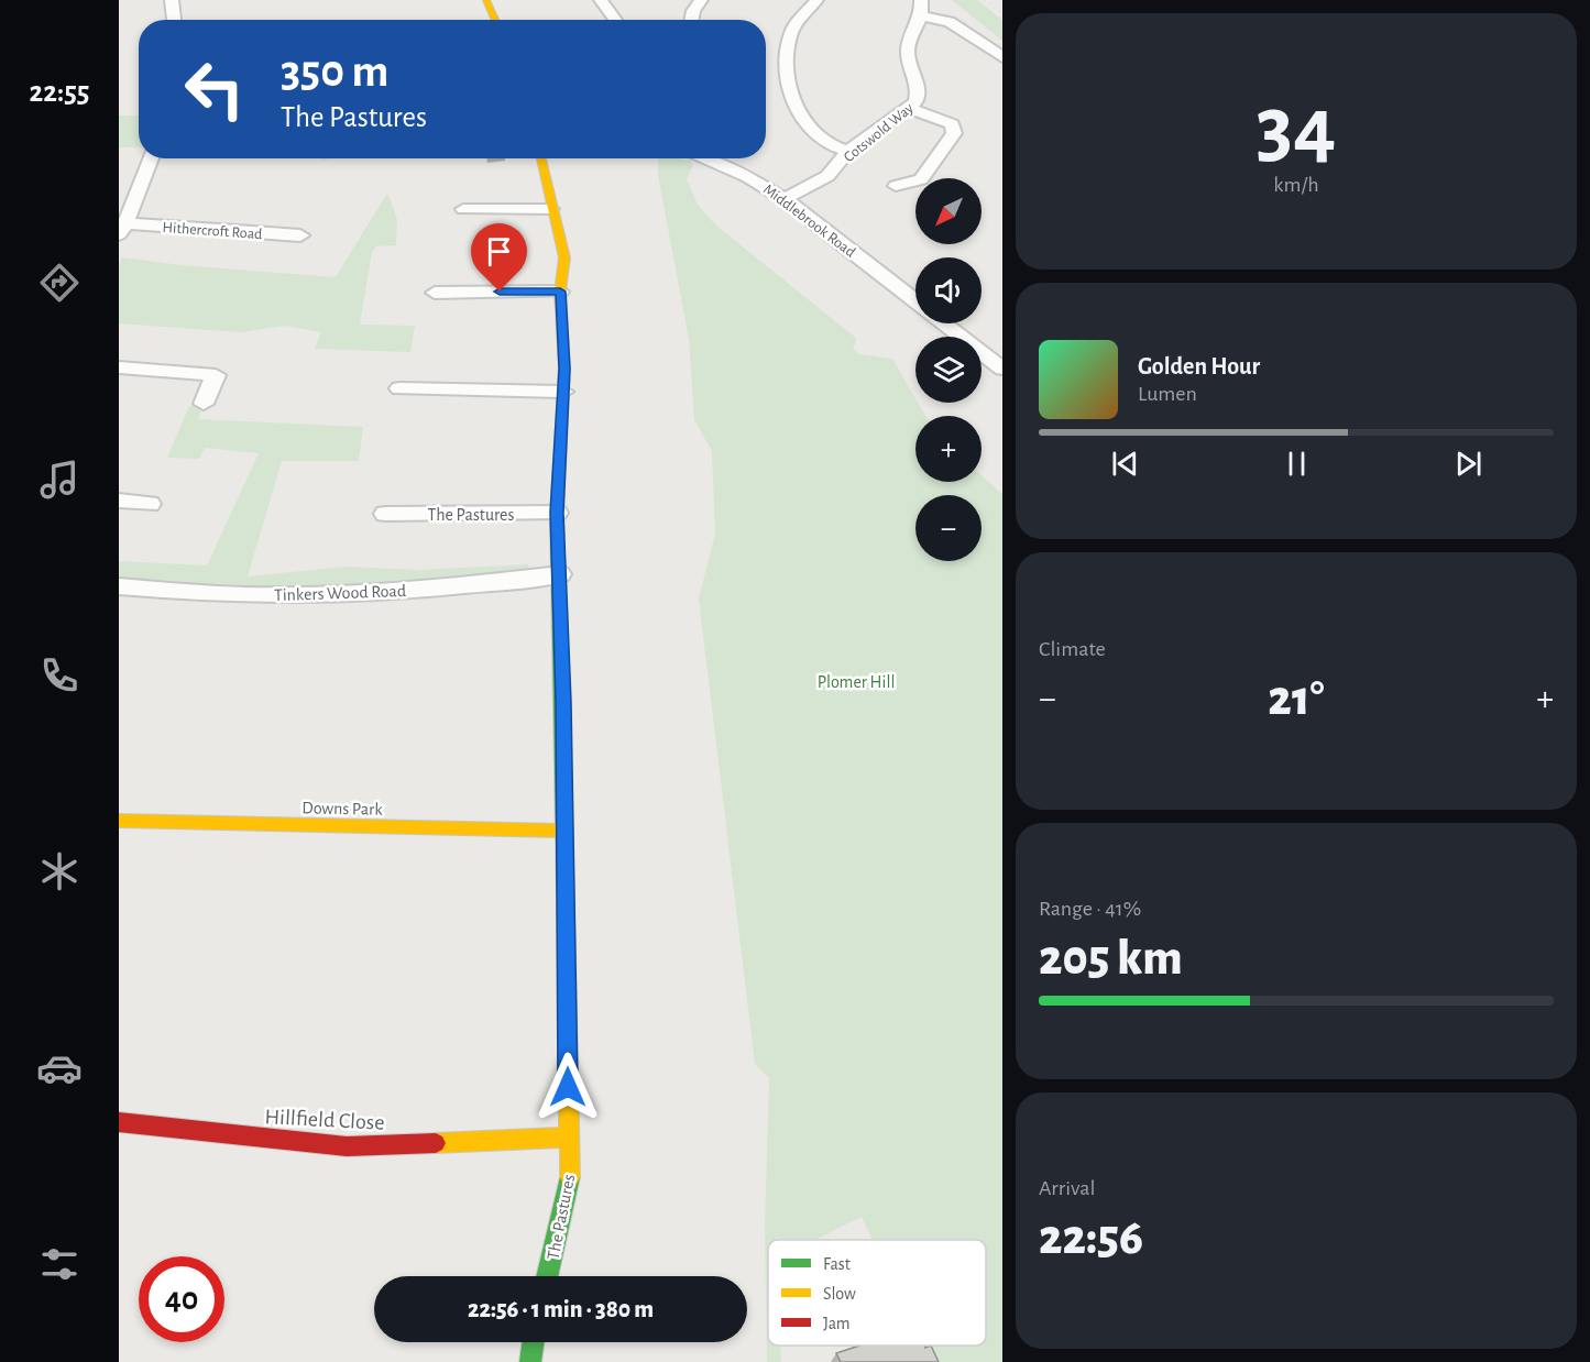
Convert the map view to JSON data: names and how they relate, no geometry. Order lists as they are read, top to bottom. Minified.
{"streets":{"street":["Cotswold Way","Middlebrook Road","Hithercroft Road","The Pastures","Tinkers Wood Road","Downs Park","Hillfield Close"]},"crossings":[["Cotswold Way","Middlebrook Road"],["The Pastures","Tinkers Wood Road"],["The Pastures","Downs Park"],["The Pastures","Hillfield Close"]],"parks":["Plomer Hill"],"legend":["Fast","Slow","Jam"],"north":"bottom left","page":{"tabs":"22:55","tile":[["34","km/h"],"Climate",["Range · 41%","205 km"],["Arrival","22:56"]],"turn":["350 m","The Pastures"],"map_buttons":["+","−"],"song":["Golden Hour","Lumen"],"heat":["−","21°","+"],"limit":"40","trip":"22:56 · 1 min · 380 m"}}
